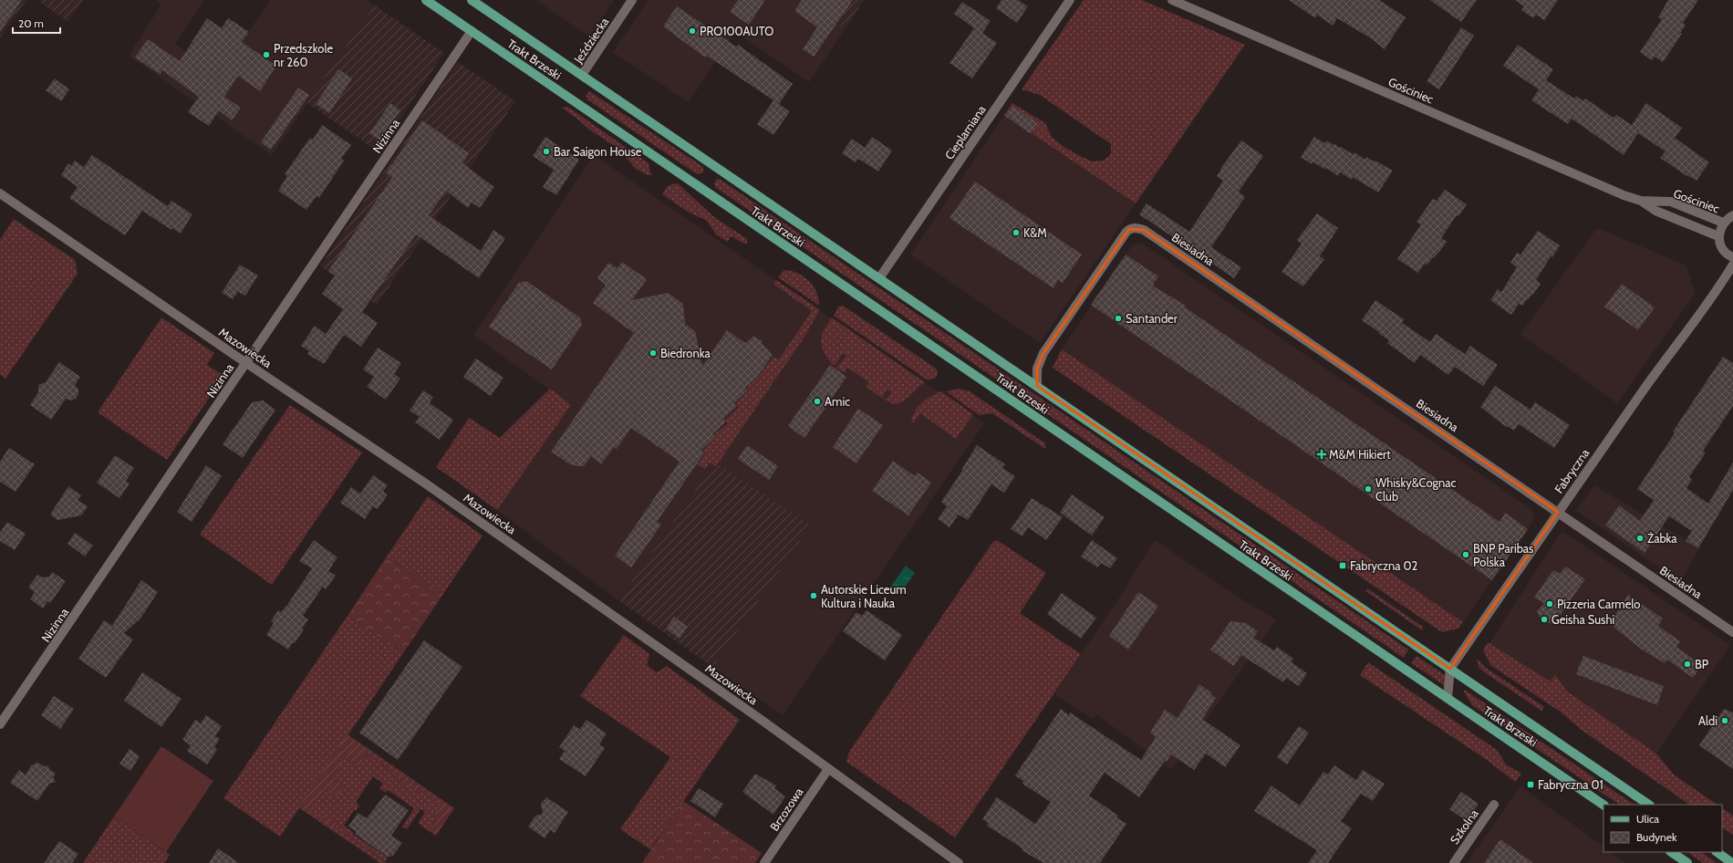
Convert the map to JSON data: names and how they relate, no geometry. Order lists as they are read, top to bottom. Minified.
{"streets":{"main road":["Trakt Brzeski"],"street":["Jeździecka","Gościniec","Cieplarniana","Nizinna","Biesiadna","Mazowiecka","Fabryczna","Brzozowa","Szkolna"]},"crossings":[["Jeździecka","Trakt Brzeski"],["Trakt Brzeski","Cieplarniana"],["Trakt Brzeski","Nizinna"],["Trakt Brzeski","Biesiadna"],["Trakt Brzeski","Fabryczna"],["Nizinna","Mazowiecka"],["Biesiadna","Fabryczna"],["Mazowiecka","Brzozowa"]],"places":{"other":["PRO100AUTO","Przedszkole nr 260","Bar Saigon House","K&M","Santander","Biedronka","Amic","Whisky&Cognac Club","Żabka","BNP Paribas Polska","Autorskie Liceum Kultura i Nauka","Pizzeria Carmelo","Geisha Sushi","BP","Aldi"],"health":["M&M Hikiert"],"transit":["Fabryczna 02","Fabryczna 01"]},"legend":["Ulica","Budynek"],"scale_bar":"20 m"}
